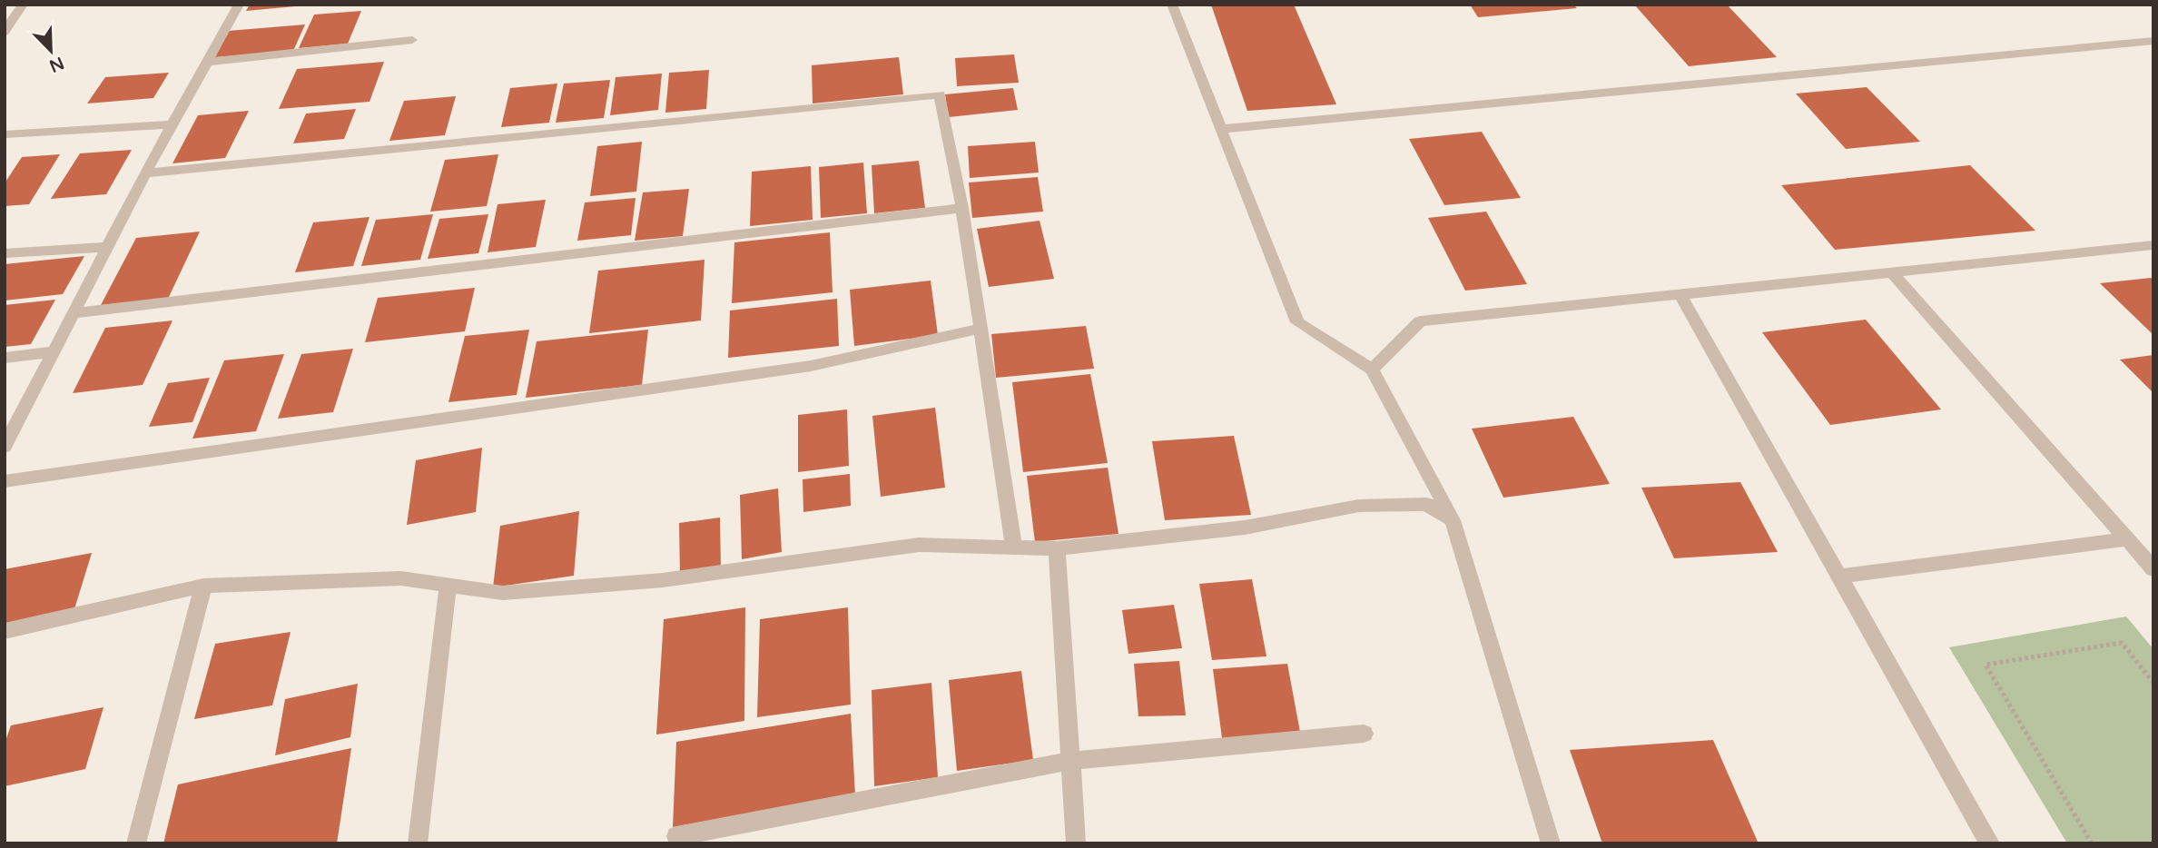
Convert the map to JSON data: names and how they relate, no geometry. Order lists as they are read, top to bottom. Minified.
{"north":"bottom right"}
